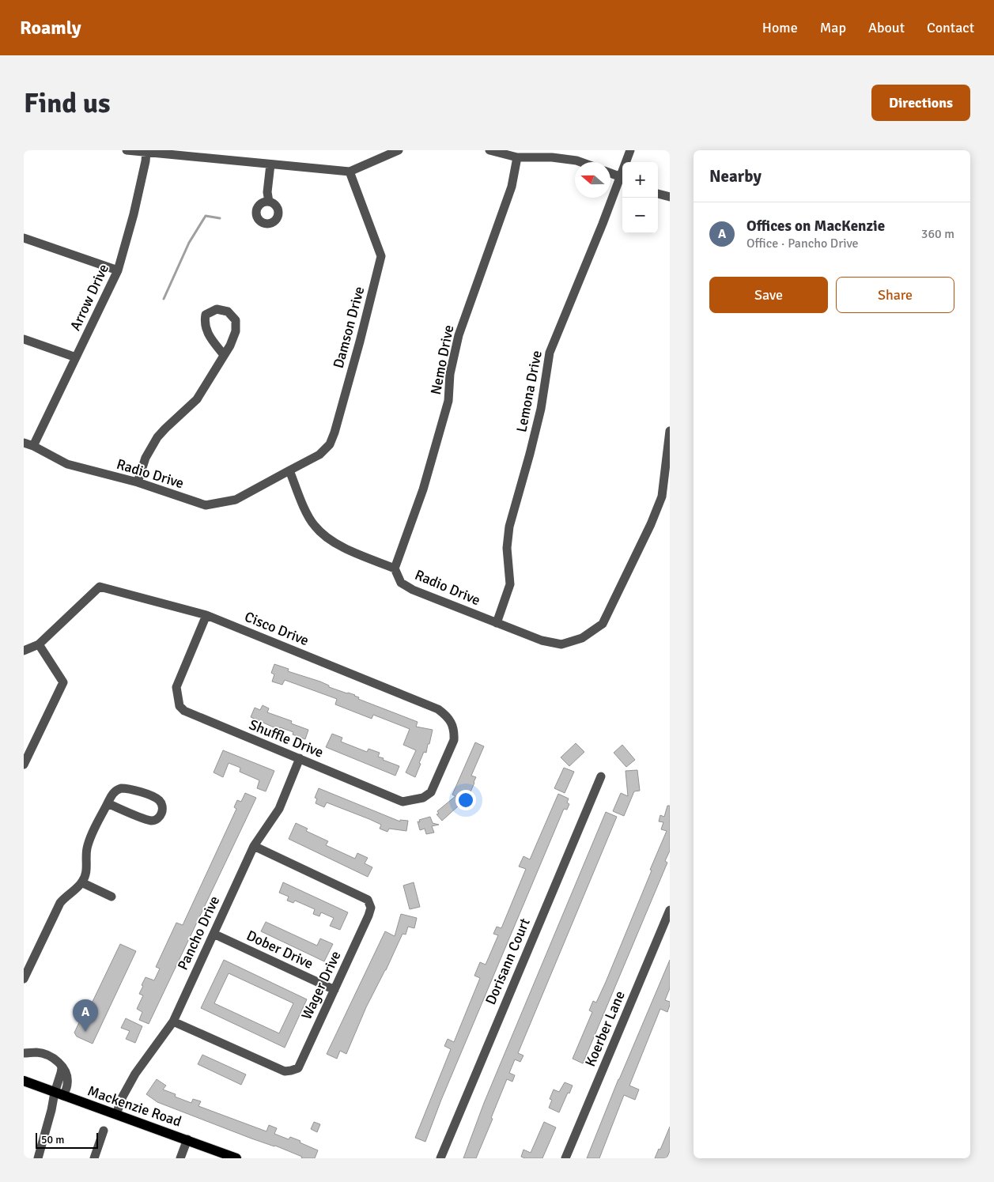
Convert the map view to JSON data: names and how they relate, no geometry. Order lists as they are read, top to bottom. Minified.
{"streets":{"main road":["Mackenzie Road"],"street":["Arrow Drive","Damson Drive","Nemo Drive","Lemona Drive","Radio Drive","Cisco Drive","Shuffle Drive","Pancho Drive","Dober Drive","Dorisann Court","Wager Drive","Koerber Lane"]},"crossings":[["Arrow Drive","Radio Drive"],["Damson Drive","Radio Drive"],["Nemo Drive","Radio Drive"],["Lemona Drive","Radio Drive"],["Cisco Drive","Shuffle Drive"],["Shuffle Drive","Pancho Drive"],["Pancho Drive","Dober Drive"],["Pancho Drive","Wager Drive"],["Pancho Drive","Mackenzie Road"],["Dober Drive","Wager Drive"]],"scale_bar":"50 m","north":"left","page":{"header":"Roamly","nav":["Home","Map","About","Contact"],"buttons":["Directions",["Save","Share"]],"title":"Find us","heading":"Nearby","map_buttons":["+","−"],"list":[{"mark":"A","name":"Offices on MacKenzie","note":"Office · Pancho Drive","value":"360 m"}],"pins":"A","scale":"50 m"}}
